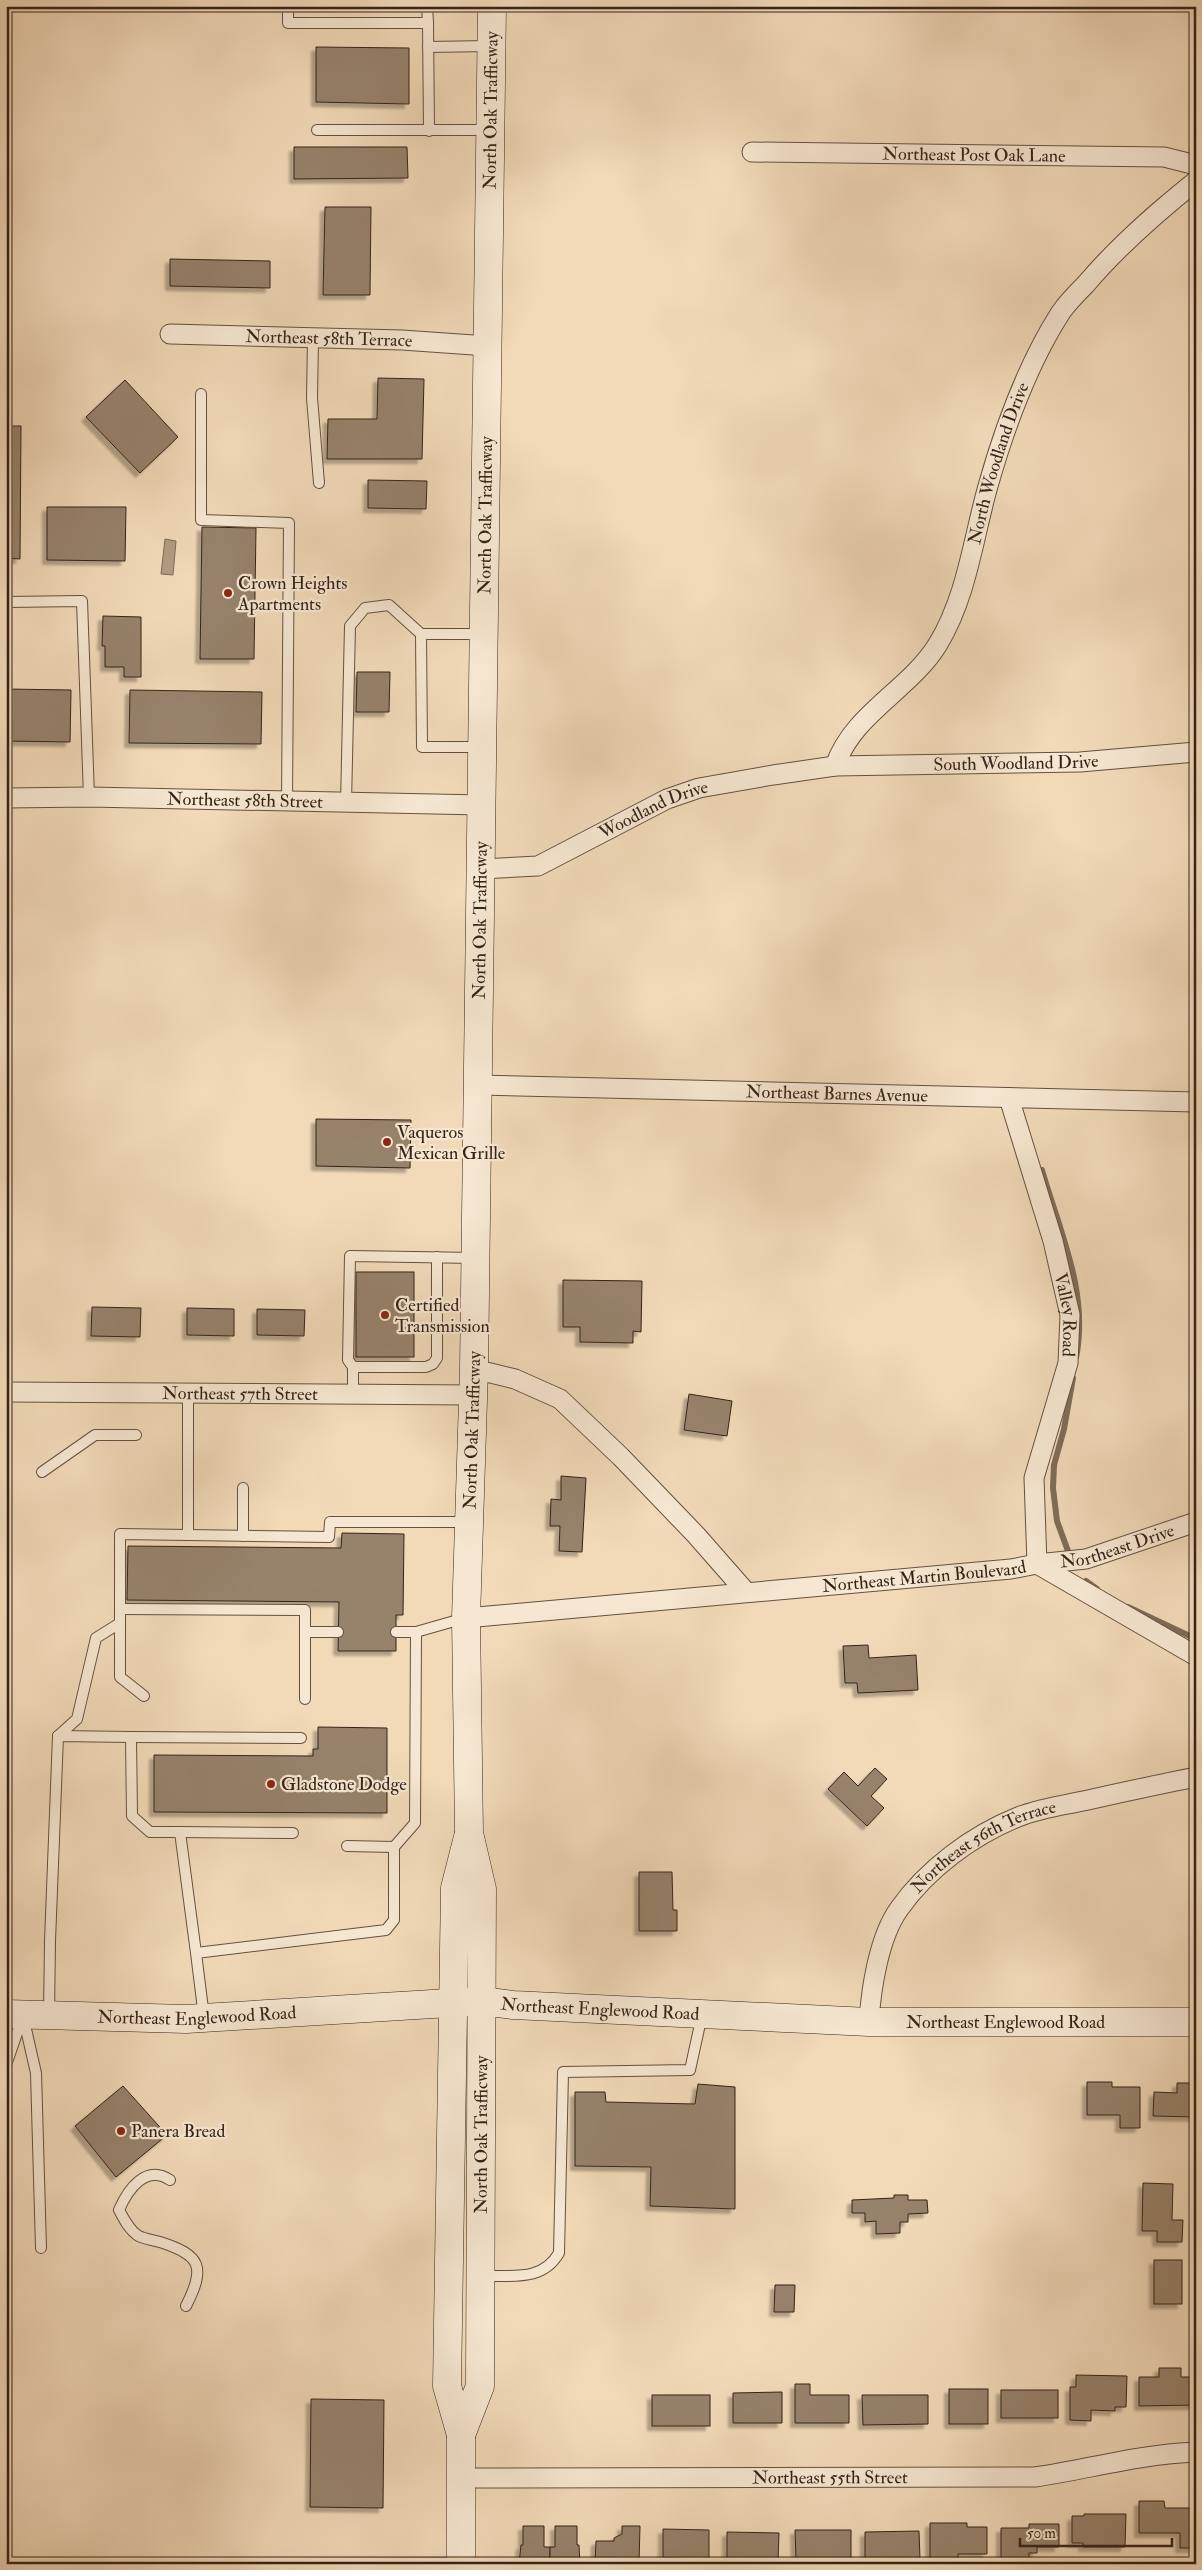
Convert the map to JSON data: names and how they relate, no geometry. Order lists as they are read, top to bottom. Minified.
{"streets":{"main road":["North Oak Trafficway","Northeast Englewood Road"],"street":["Northeast Post Oak Lane","Northeast 58th Terrace","North Woodland Drive","South Woodland Drive","Northeast 58th Street","Woodland Drive","Northeast Barnes Avenue","Valley Road","Northeast 57th Street","Northeast Drive","Northeast Martin Boulevard","Northeast 56th Terrace","Northeast 55th Street"]},"crossings":[["North Oak Trafficway","Northeast 58th Terrace"],["North Oak Trafficway","Northeast 58th Street"],["North Oak Trafficway","Woodland Drive"],["North Oak Trafficway","Northeast Barnes Avenue"],["North Oak Trafficway","Northeast 57th Street"],["North Oak Trafficway","Northeast Martin Boulevard"],["North Oak Trafficway","Northeast Englewood Road"],["North Oak Trafficway","Northeast 55th Street"],["North Woodland Drive","South Woodland Drive"],["North Woodland Drive","Woodland Drive"],["South Woodland Drive","Woodland Drive"],["Northeast Barnes Avenue","Valley Road"],["Valley Road","Northeast Drive"],["Valley Road","Northeast Martin Boulevard"],["Northeast Drive","Northeast Martin Boulevard"],["Northeast 56th Terrace","Northeast Englewood Road"]],"places":["Crown Heights Apartments","Vaqueros Mexican Grille","Certified Transmission","Gladstone Dodge","Panera Bread"],"scale_bar":"50 m"}
